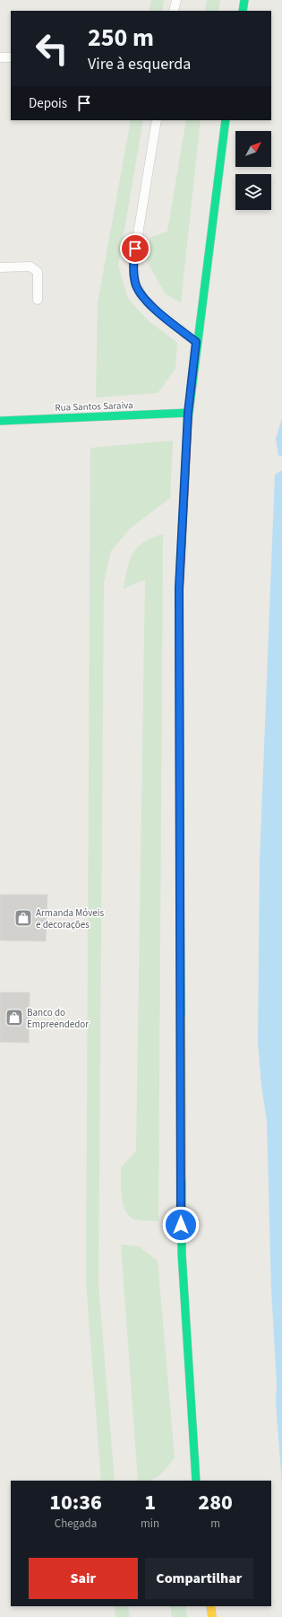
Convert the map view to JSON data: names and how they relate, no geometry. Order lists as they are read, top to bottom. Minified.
{"streets":{"main road":["Rua Santos Saraiva"]},"places":{"shop":["Armanda Móveis e decorações","Banco do Empreendedor"]},"north":"top right","page":{"turn":["250 m","Vire à esquerda"],"then":"Depois","eta":["10:36","Chegada","1","min","280","m"],"buttons":["Sair","Compartilhar"]}}
